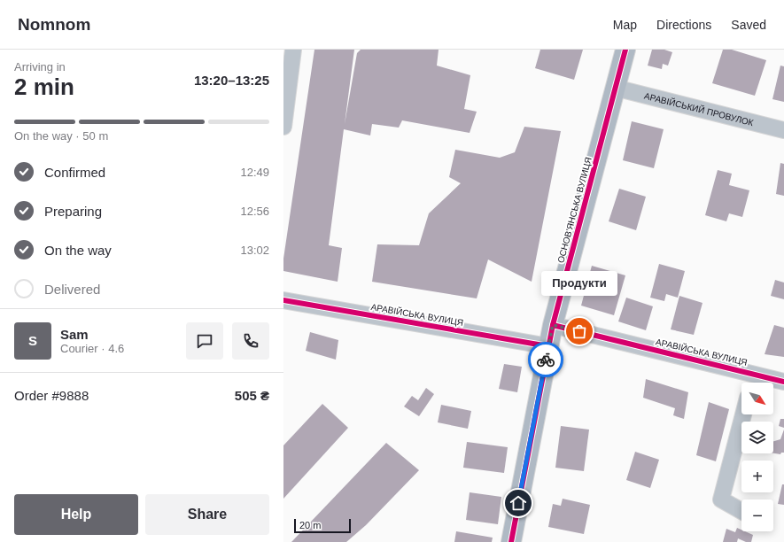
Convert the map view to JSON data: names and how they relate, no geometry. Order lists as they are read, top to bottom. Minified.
{"streets":{"street":["АРАВІЙСЬКИЙ ПРОВУЛОК","ОСНОВ’ЯНСЬКА ВУЛИЦЯ","АРАВІЙСЬКА ВУЛИЦЯ"]},"crossings":[["АРАВІЙСЬКИЙ ПРОВУЛОК","ОСНОВ’ЯНСЬКА ВУЛИЦЯ"],["ОСНОВ’ЯНСЬКА ВУЛИЦЯ","АРАВІЙСЬКА ВУЛИЦЯ"]],"places":["Продукти"],"scale_bar":"20 m","north":"bottom right","page":{"header":"Nomnom","nav":["Map","Directions","Saved"],"heading":["2 min","Arriving in","13:20–13:25"],"panel":["Sam","Courier · 4.6","Order #9888","505 ₴"],"bar":"On the way · 50 m","list":[["Confirmed","12:49"],["Preparing","12:56"],["On the way","13:02"],"Delivered"],"bubble":"Продукти","round":"S","map_buttons":["+","−"],"buttons":["Help","Share"],"scale":"20 m"}}
